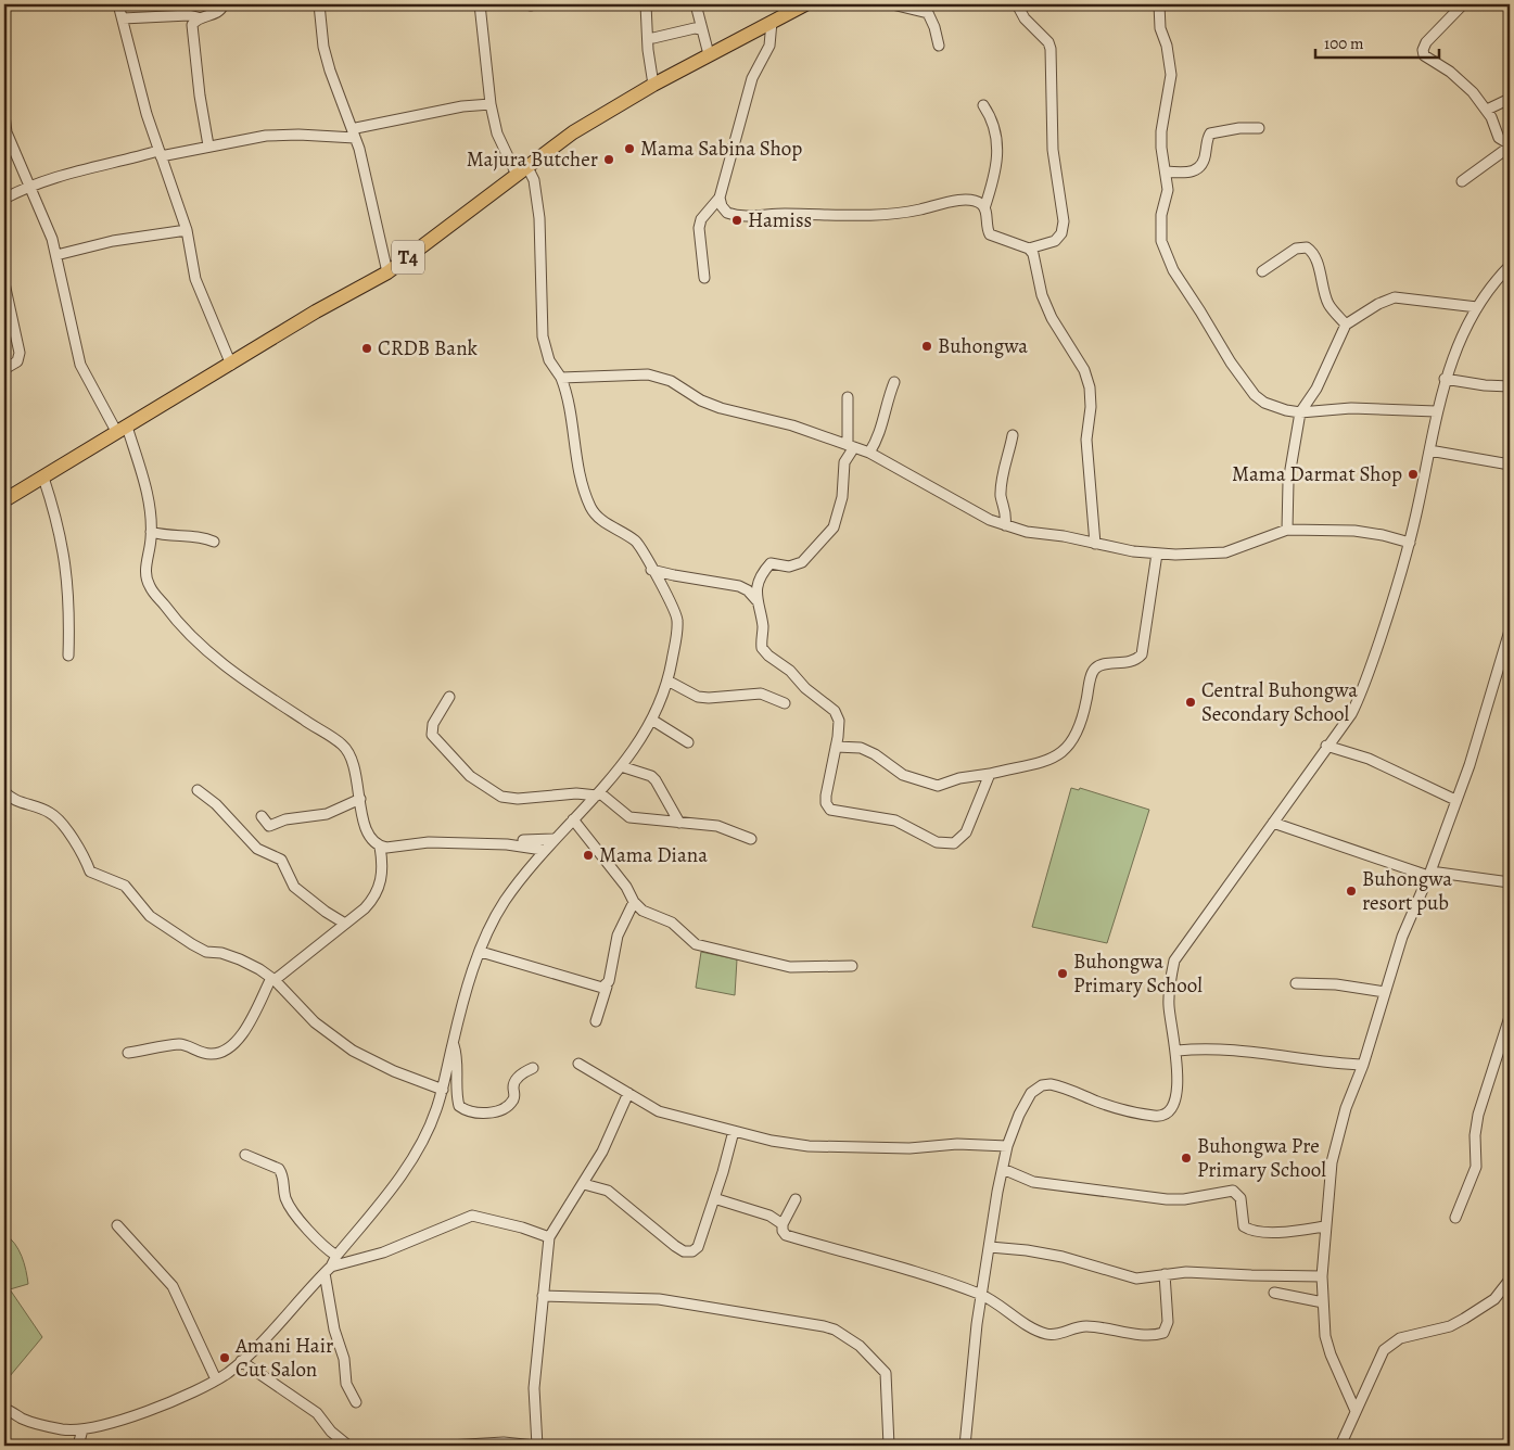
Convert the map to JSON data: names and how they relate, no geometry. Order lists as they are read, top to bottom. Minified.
{"streets":{"highway":["T4"]},"places":["Mama Sabina Shop","Majura Butcher","Hamiss","Buhongwa","CRDB Bank","Mama Darmat Shop","Central Buhongwa Secondary School","Mama Diana","Buhongwa resort pub","Buhongwa Primary School","Buhongwa Pre Primary School","Amani Hair Cut Salon"],"scale_bar":"100 m"}
